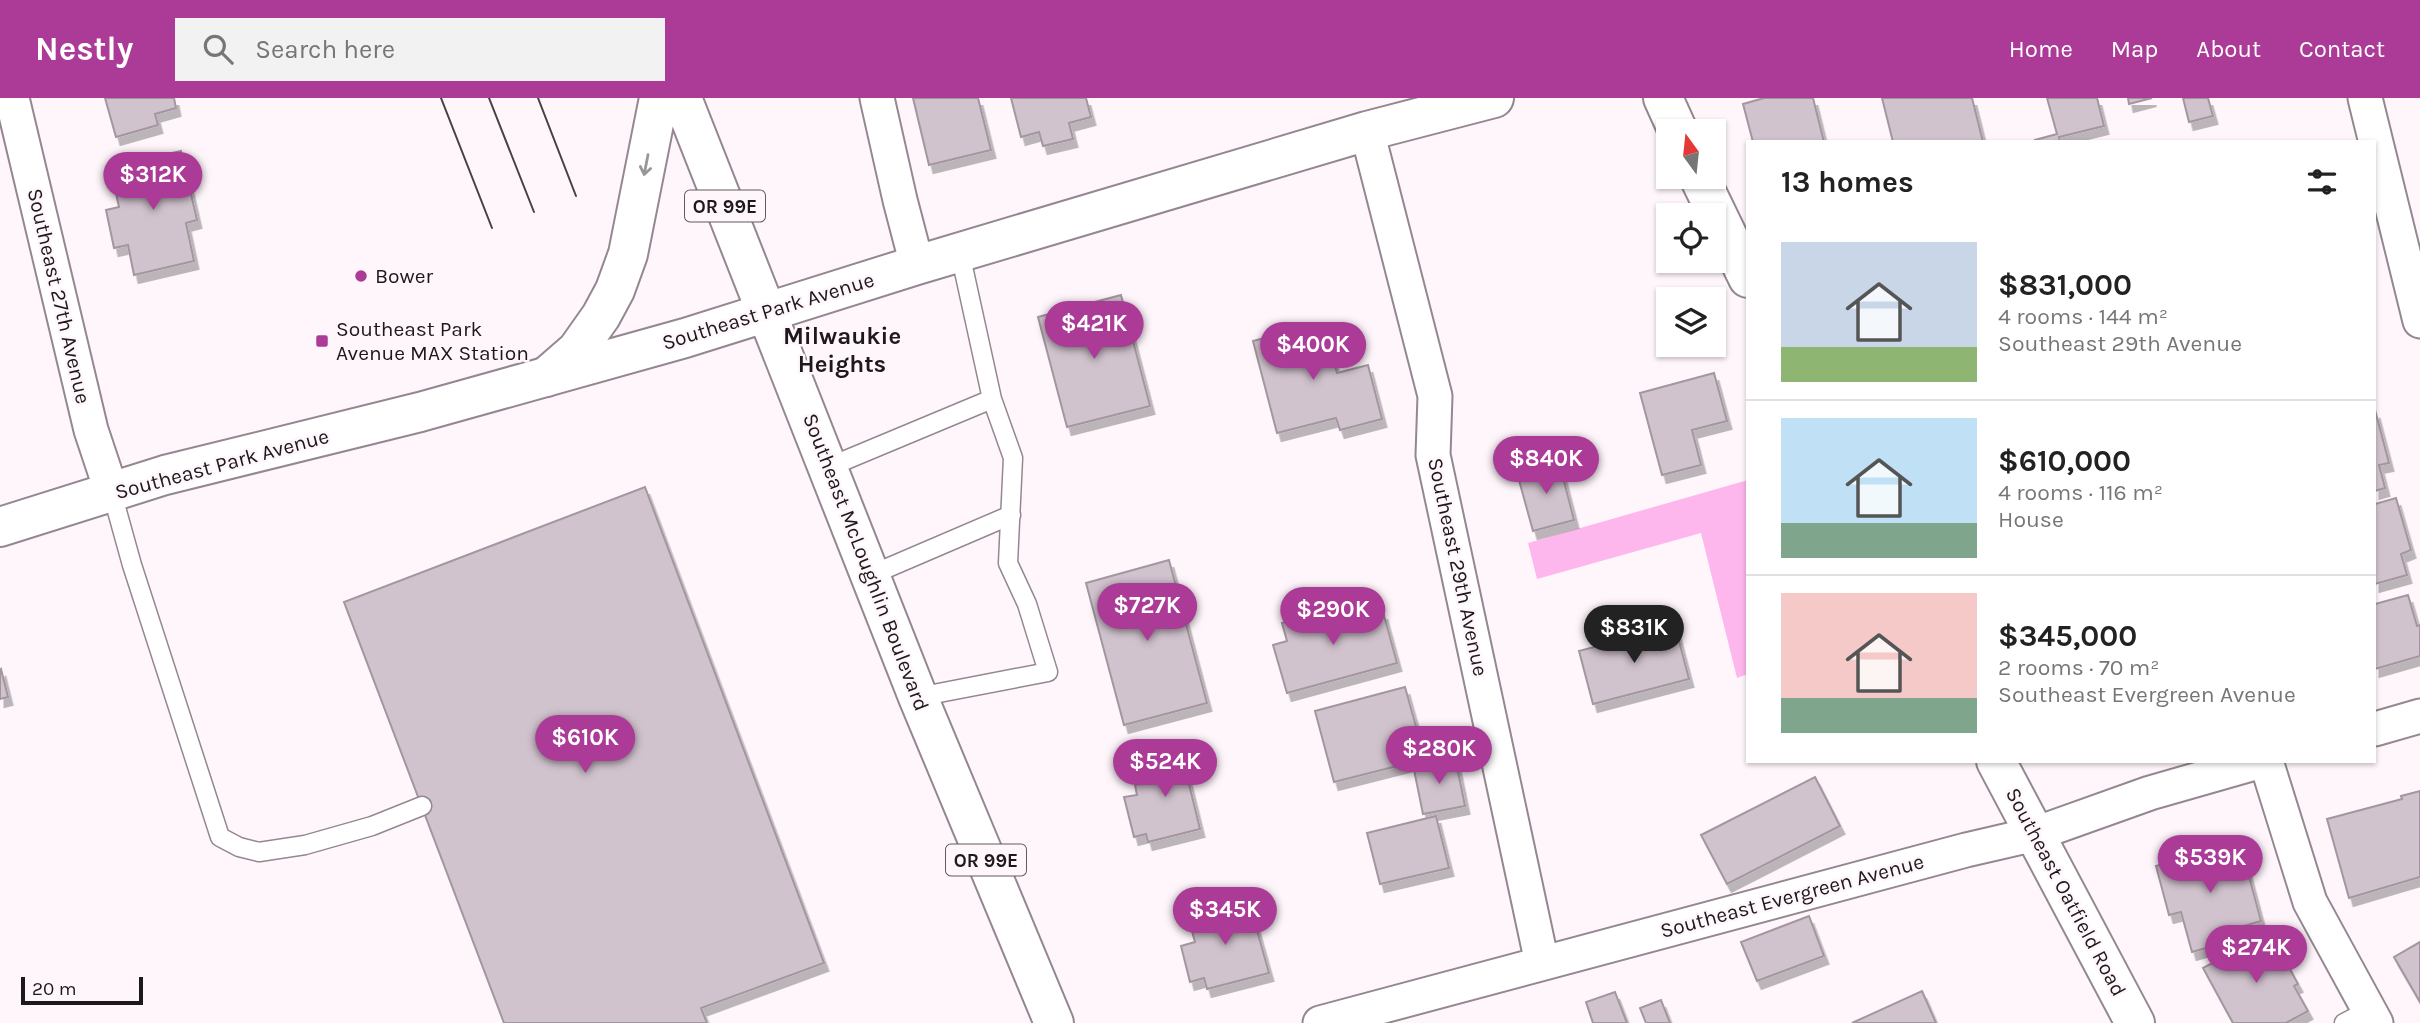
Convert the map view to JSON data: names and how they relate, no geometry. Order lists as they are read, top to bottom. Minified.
{"streets":{"main road":["OR 99E","Southeast Park Avenue","Southeast McLoughlin Boulevard","Southeast Oatfield Road"],"street":["Southeast 27th Avenue","Southeast 29th Avenue","Southeast Evergreen Avenue"]},"crossings":[["Southeast 27th Avenue","Southeast Park Avenue"],["Southeast Park Avenue","Southeast McLoughlin Boulevard"],["Southeast Park Avenue","Southeast 29th Avenue"],["Southeast 29th Avenue","Southeast Evergreen Avenue"],["Southeast Oatfield Road","Southeast Evergreen Avenue"]],"districts":["Milwaukie Heights"],"places":{"other":["Bower"],"transit":["Southeast Park Avenue MAX Station"]},"scale_bar":"20 m","north":"top","page":{"header":"Nestly","search":"Search here","nav":["Home","Map","About","Contact"],"heading":"13 homes","price":["$312K","$421K","$400K","$840K","$727K","$290K","$831K","$610K","$280K","$524K","$539K","$345K","$274K"],"list":[{"name":"$831,000","note":"4 rooms · 144 m² · Southeast 29th Avenue"},{"name":"$610,000","note":"4 rooms · 116 m² · House"},{"name":"$345,000","note":"2 rooms · 70 m² · Southeast Evergreen Avenue"}],"scale":"20 m"}}
